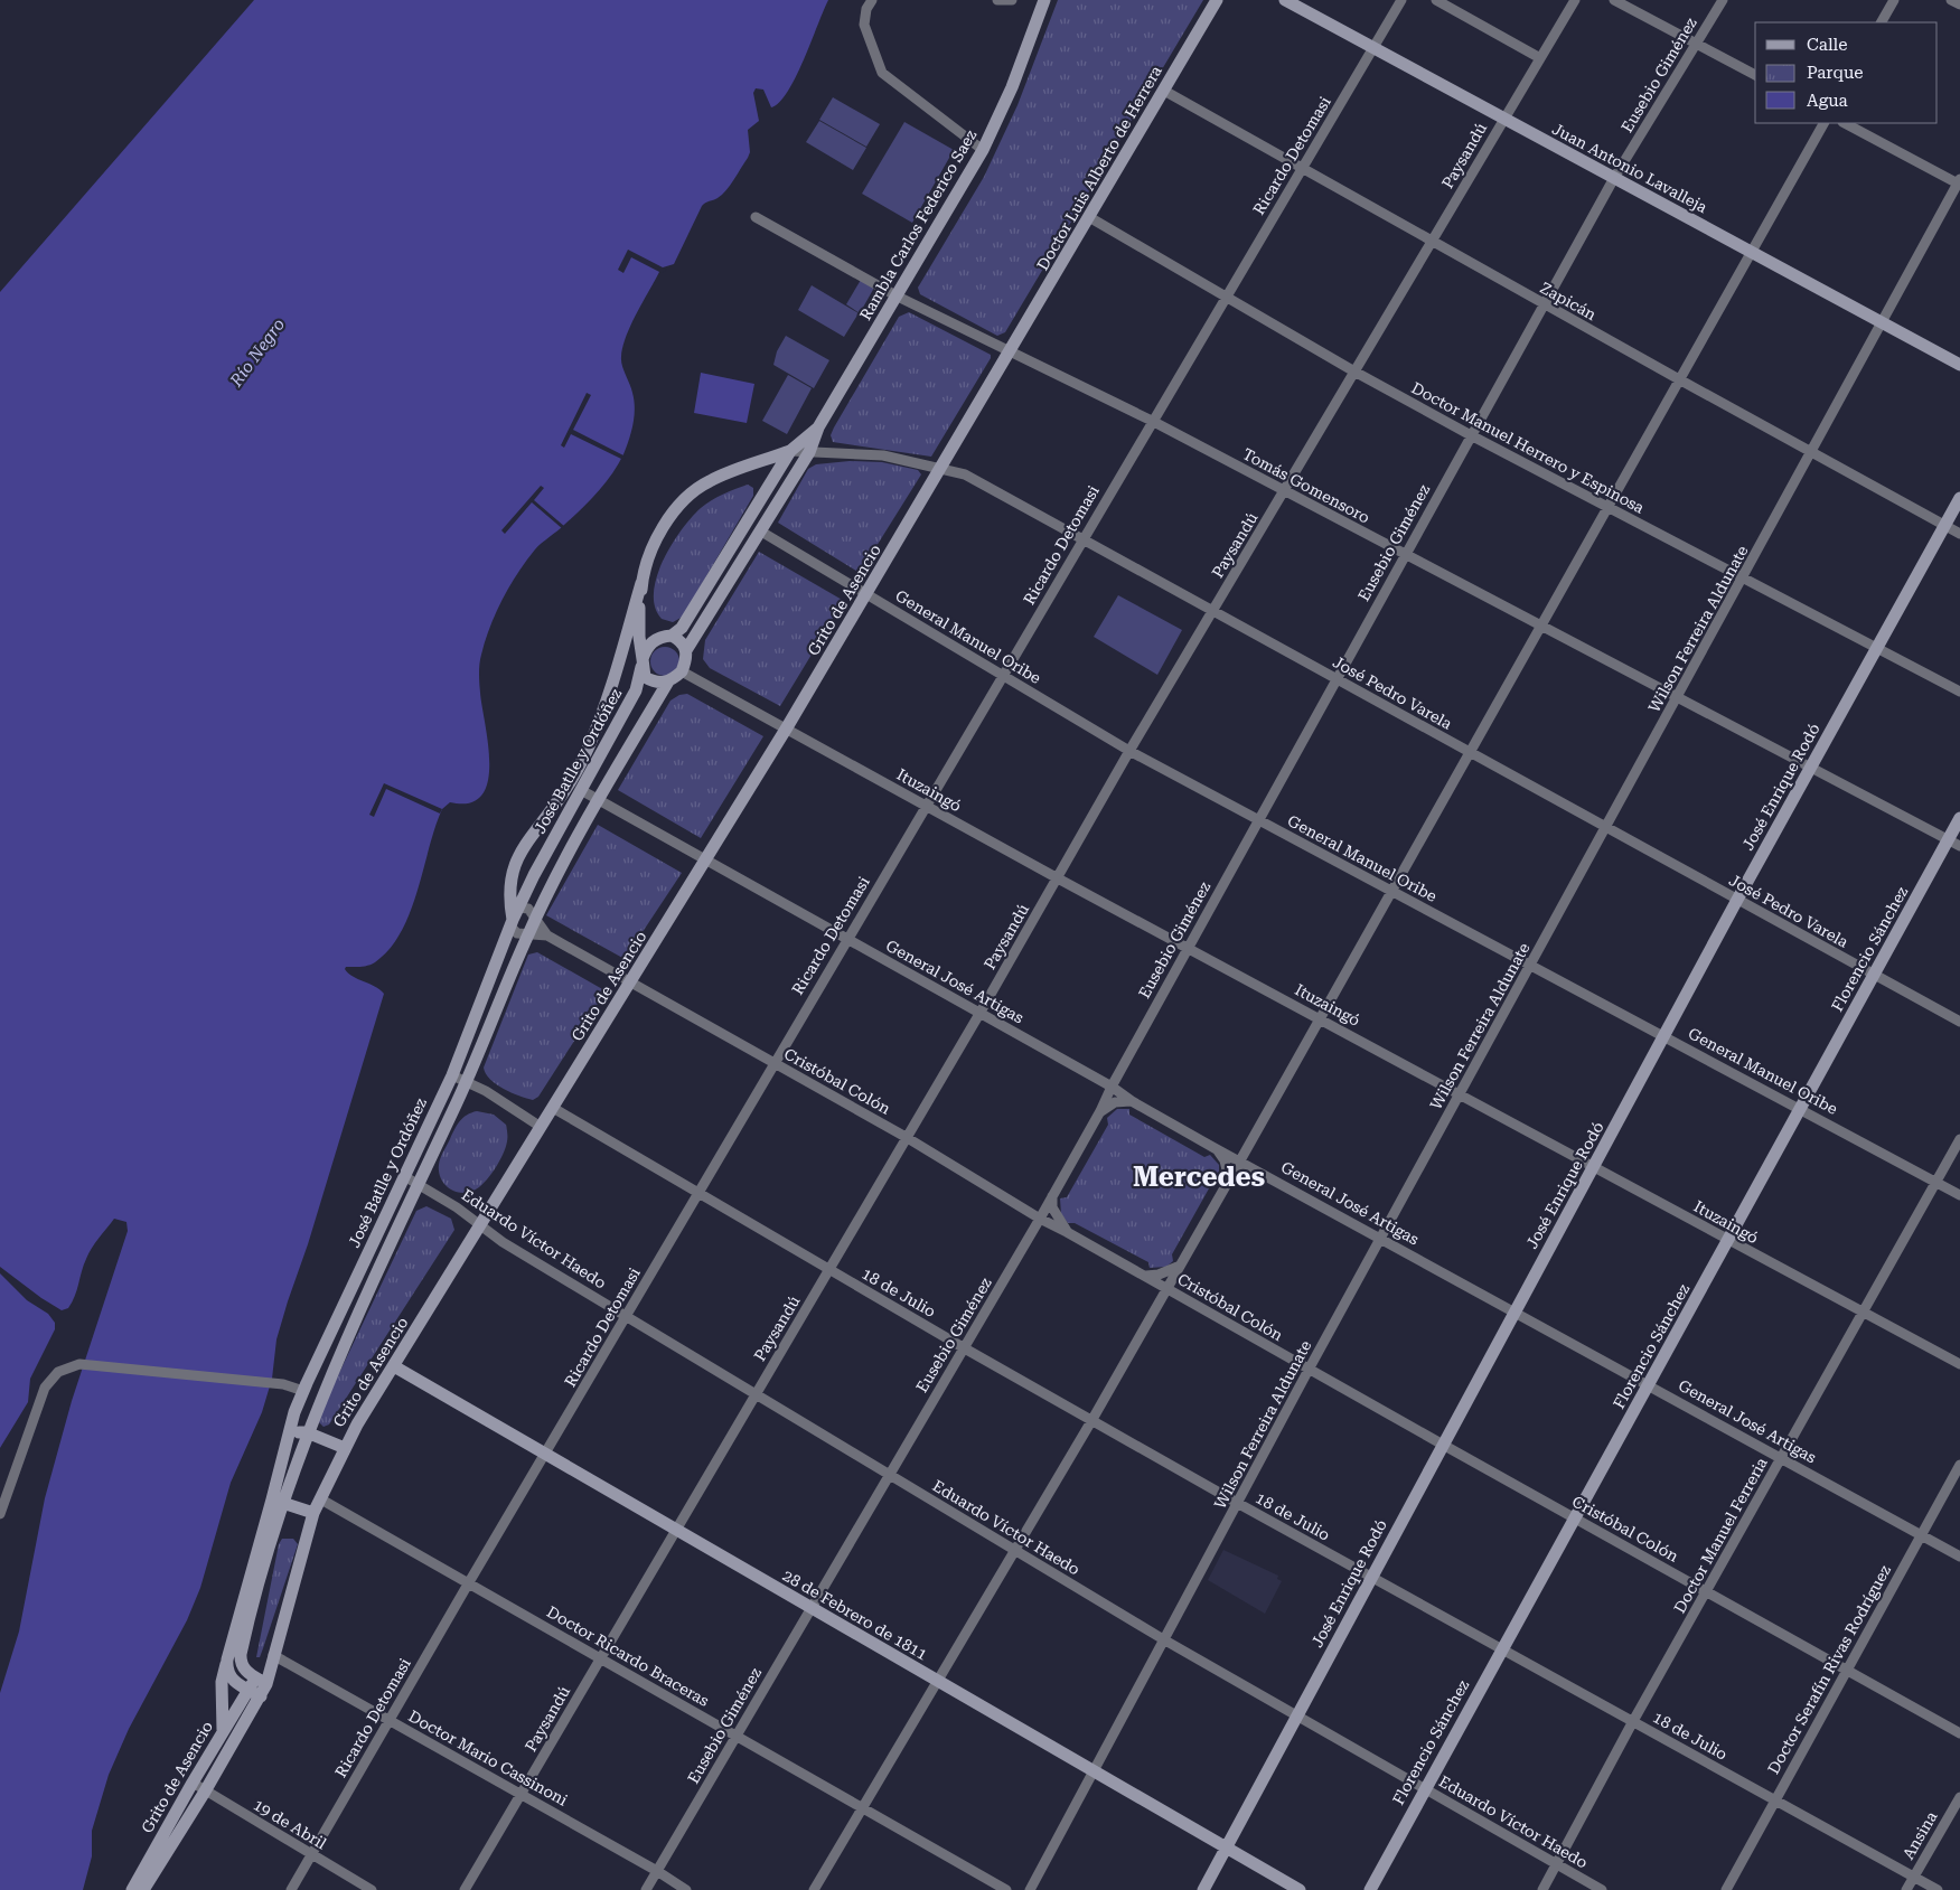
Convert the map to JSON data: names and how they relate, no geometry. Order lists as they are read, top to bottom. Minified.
{"streets":{"street":["Eusebio Giménez","Ricardo Detomasi","Paysandú","Doctor Luis Alberto de Herrera","Juan Antonio Lavalleja","Rambla Carlos Federico Saez","Zapicán","Doctor Manuel Herrero y Espinosa","Tomás Gomensoro","Grito de Asencio","Wilson Ferreira Aldunate","General Manuel Oribe","José Pedro Varela","José Batlle y Ordóñez","José Enrique Rodó","Ituzaingó","Florencio Sánchez","General José Artigas","Cristóbal Colón","Eduardo Víctor Haedo","18 de Julio","Doctor Manuel Ferreria","28 de Febrero de 1811","Doctor Ricardo Braceras","Doctor Serafín Rivas Rodríguez","Doctor Mario Cassinoni","19 de Abril","Ansina"]},"crossings":[["Eusebio Giménez","Juan Antonio Lavalleja"],["Eusebio Giménez","Zapicán"],["Eusebio Giménez","Doctor Manuel Herrero y Espinosa"],["Eusebio Giménez","Tomás Gomensoro"],["Eusebio Giménez","General Manuel Oribe"],["Eusebio Giménez","José Pedro Varela"],["Eusebio Giménez","Ituzaingó"],["Eusebio Giménez","General José Artigas"],["Eusebio Giménez","Cristóbal Colón"],["Eusebio Giménez","Eduardo Víctor Haedo"],["Eusebio Giménez","18 de Julio"],["Eusebio Giménez","28 de Febrero de 1811"],["Eusebio Giménez","Doctor Ricardo Braceras"],["Eusebio Giménez","Doctor Mario Cassinoni"],["Ricardo Detomasi","Juan Antonio Lavalleja"],["Ricardo Detomasi","Zapicán"],["Ricardo Detomasi","Doctor Manuel Herrero y Espinosa"],["Ricardo Detomasi","Tomás Gomensoro"],["Ricardo Detomasi","General Manuel Oribe"],["Ricardo Detomasi","José Pedro Varela"],["Ricardo Detomasi","Ituzaingó"],["Ricardo Detomasi","General José Artigas"],["Ricardo Detomasi","Cristóbal Colón"],["Ricardo Detomasi","Eduardo Víctor Haedo"],["Ricardo Detomasi","18 de Julio"],["Ricardo Detomasi","28 de Febrero de 1811"],["Ricardo Detomasi","Doctor Ricardo Braceras"],["Ricardo Detomasi","Doctor Mario Cassinoni"],["Ricardo Detomasi","19 de Abril"],["Paysandú","Juan Antonio Lavalleja"],["Paysandú","Zapicán"],["Paysandú","Doctor Manuel Herrero y Espinosa"],["Paysandú","Tomás Gomensoro"],["Paysandú","General Manuel Oribe"],["Paysandú","José Pedro Varela"],["Paysandú","Ituzaingó"],["Paysandú","General José Artigas"],["Paysandú","Cristóbal Colón"],["Paysandú","Eduardo Víctor Haedo"],["Paysandú","18 de Julio"],["Paysandú","28 de Febrero de 1811"],["Paysandú","Doctor Ricardo Braceras"],["Paysandú","Doctor Mario Cassinoni"],["Doctor Luis Alberto de Herrera","Zapicán"],["Doctor Luis Alberto de Herrera","Doctor Manuel Herrero y Espinosa"],["Doctor Luis Alberto de Herrera","Tomás Gomensoro"],["Doctor Luis Alberto de Herrera","Grito de Asencio"],["Juan Antonio Lavalleja","Wilson Ferreira Aldunate"],["Rambla Carlos Federico Saez","Tomás Gomensoro"],["Rambla Carlos Federico Saez","General Manuel Oribe"],["Rambla Carlos Federico Saez","José Pedro Varela"],["Rambla Carlos Federico Saez","José Batlle y Ordóñez"],["Rambla Carlos Federico Saez","Ituzaingó"],["Zapicán","Wilson Ferreira Aldunate"],["Zapicán","José Enrique Rodó"],["Doctor Manuel Herrero y Espinosa","Wilson Ferreira Aldunate"],["Doctor Manuel Herrero y Espinosa","José Enrique Rodó"],["Tomás Gomensoro","Grito de Asencio"],["Tomás Gomensoro","Wilson Ferreira Aldunate"],["Tomás Gomensoro","José Enrique Rodó"],["Tomás Gomensoro","Florencio Sánchez"],["Grito de Asencio","General Manuel Oribe"],["Grito de Asencio","José Pedro Varela"],["Grito de Asencio","José Batlle y Ordóñez"],["Grito de Asencio","Ituzaingó"],["Grito de Asencio","General José Artigas"],["Grito de Asencio","Cristóbal Colón"],["Grito de Asencio","Eduardo Víctor Haedo"],["Grito de Asencio","18 de Julio"],["Grito de Asencio","28 de Febrero de 1811"],["Grito de Asencio","Doctor Ricardo Braceras"],["Grito de Asencio","Doctor Mario Cassinoni"],["Grito de Asencio","19 de Abril"],["Wilson Ferreira Aldunate","General Manuel Oribe"],["Wilson Ferreira Aldunate","José Pedro Varela"],["Wilson Ferreira Aldunate","Ituzaingó"],["Wilson Ferreira Aldunate","General José Artigas"],["Wilson Ferreira Aldunate","Cristóbal Colón"],["Wilson Ferreira Aldunate","Eduardo Víctor Haedo"],["Wilson Ferreira Aldunate","18 de Julio"],["Wilson Ferreira Aldunate","28 de Febrero de 1811"],["General Manuel Oribe","José Enrique Rodó"],["General Manuel Oribe","Florencio Sánchez"],["General Manuel Oribe","Doctor Manuel Ferreria"],["José Pedro Varela","José Enrique Rodó"],["José Pedro Varela","Florencio Sánchez"],["José Batlle y Ordóñez","Ituzaingó"],["José Batlle y Ordóñez","General José Artigas"],["José Batlle y Ordóñez","Eduardo Víctor Haedo"],["José Enrique Rodó","Ituzaingó"],["José Enrique Rodó","General José Artigas"],["José Enrique Rodó","Cristóbal Colón"],["José Enrique Rodó","Eduardo Víctor Haedo"],["José Enrique Rodó","18 de Julio"],["José Enrique Rodó","28 de Febrero de 1811"],["Ituzaingó","Florencio Sánchez"],["Ituzaingó","Doctor Manuel Ferreria"],["Florencio Sánchez","General José Artigas"],["Florencio Sánchez","Cristóbal Colón"],["Florencio Sánchez","Eduardo Víctor Haedo"],["Florencio Sánchez","18 de Julio"],["General José Artigas","Cristóbal Colón"],["General José Artigas","Doctor Manuel Ferreria"],["General José Artigas","Doctor Serafín Rivas Rodríguez"],["Cristóbal Colón","Doctor Manuel Ferreria"],["Cristóbal Colón","Doctor Serafín Rivas Rodríguez"],["Eduardo Víctor Haedo","Doctor Manuel Ferreria"],["18 de Julio","Doctor Manuel Ferreria"],["18 de Julio","Doctor Serafín Rivas Rodríguez"],["18 de Julio","Ansina"]],"districts":["Mercedes"],"water":["Río Negro"],"legend":["Calle","Parque","Agua"]}
